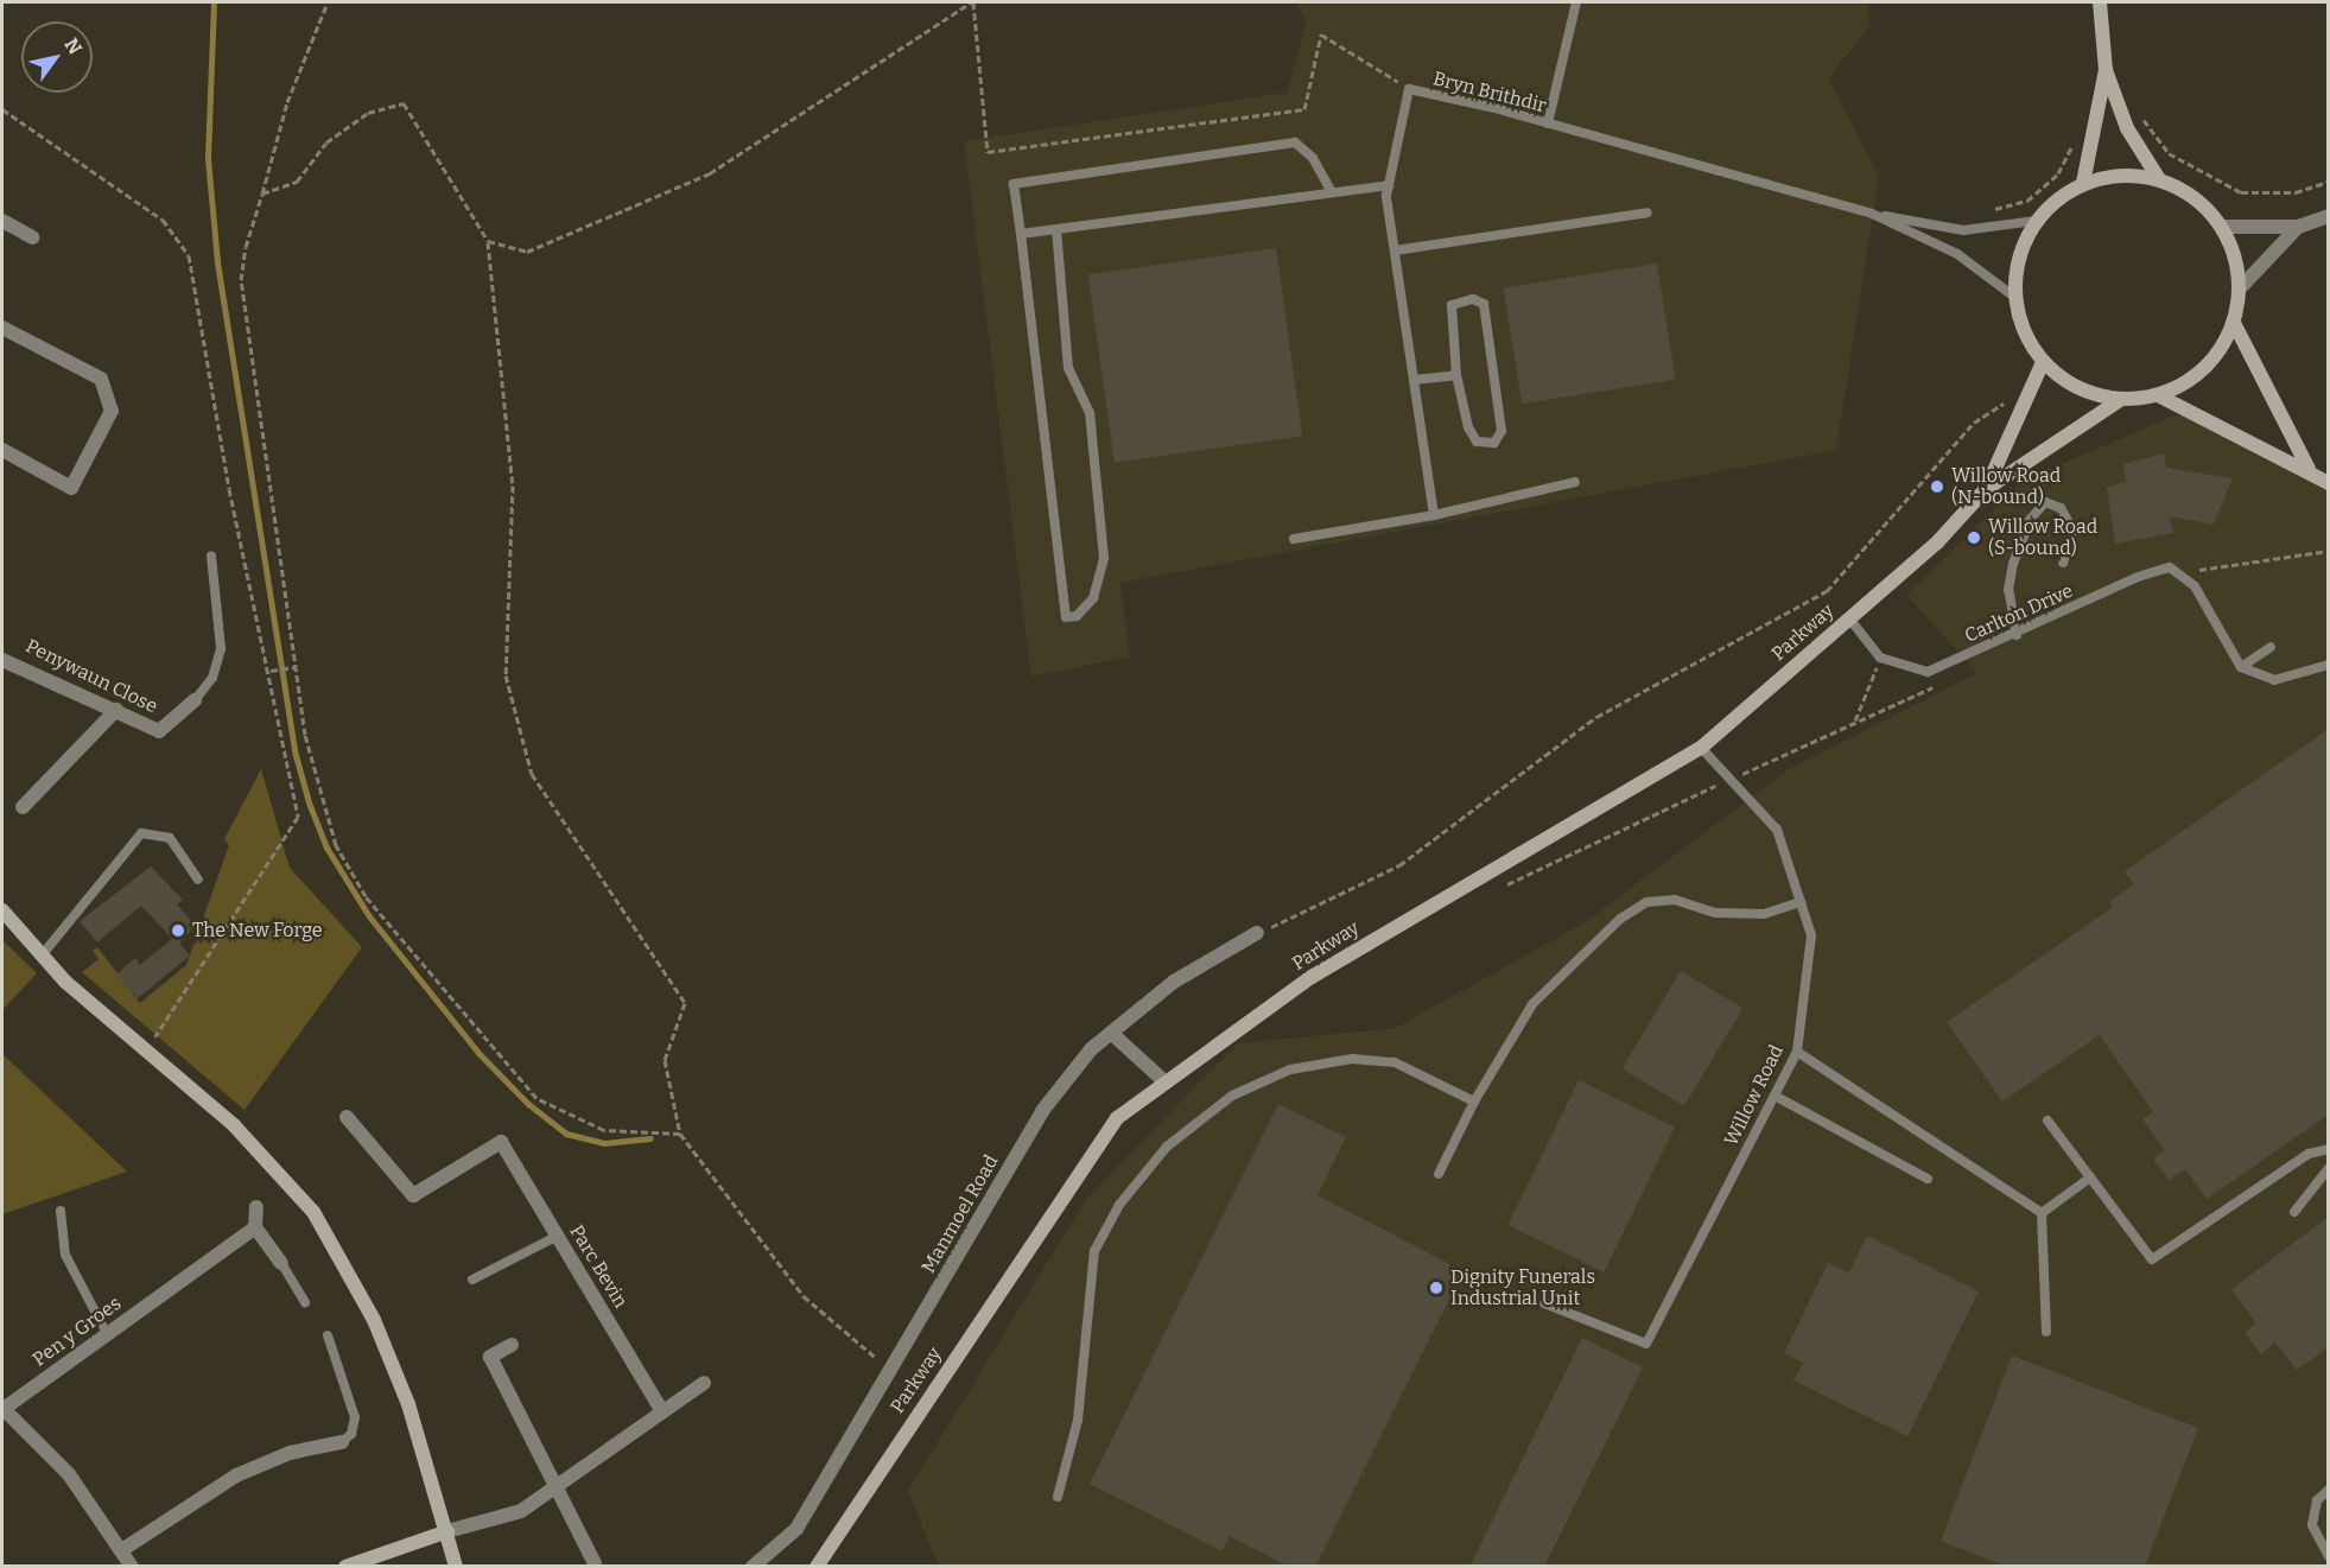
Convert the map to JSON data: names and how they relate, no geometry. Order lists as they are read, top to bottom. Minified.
{"streets":{"main road":["Parkway"],"street":["Penywaun Close","Manmoel Road","Parc Bevin","Pen y Groes"],"lane":["Bryn Brithdir","Carlton Drive","Willow Road"]},"crossings":[["Parkway","Willow Road"]],"places":["Willow Road (N-bound)","Willow Road (S-bound)","The New Forge","Dignity Funerals Industrial Unit"],"north":"top right"}
